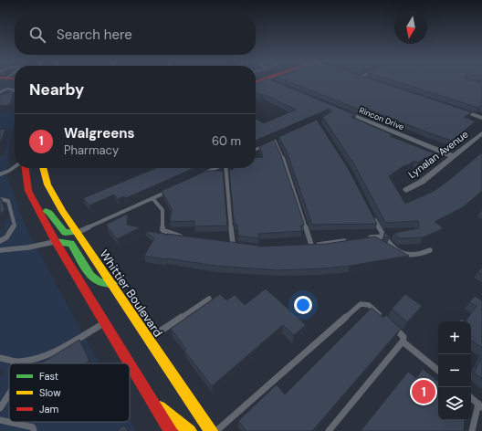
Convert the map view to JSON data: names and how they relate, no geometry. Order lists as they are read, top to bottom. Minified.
{"streets":{"main road":["Whittier Boulevard"],"street":["Rincon Drive","Lynalan Avenue"]},"crossings":[["Rincon Drive","Lynalan Avenue"]],"legend":["Fast","Slow","Jam"],"north":"bottom","page":{"search":"Search here","heading":"Nearby","list":[{"mark":"1","name":"Walgreens","note":"Pharmacy","value":"60 m"}],"map_buttons":["+","−"],"pins":"1"}}
